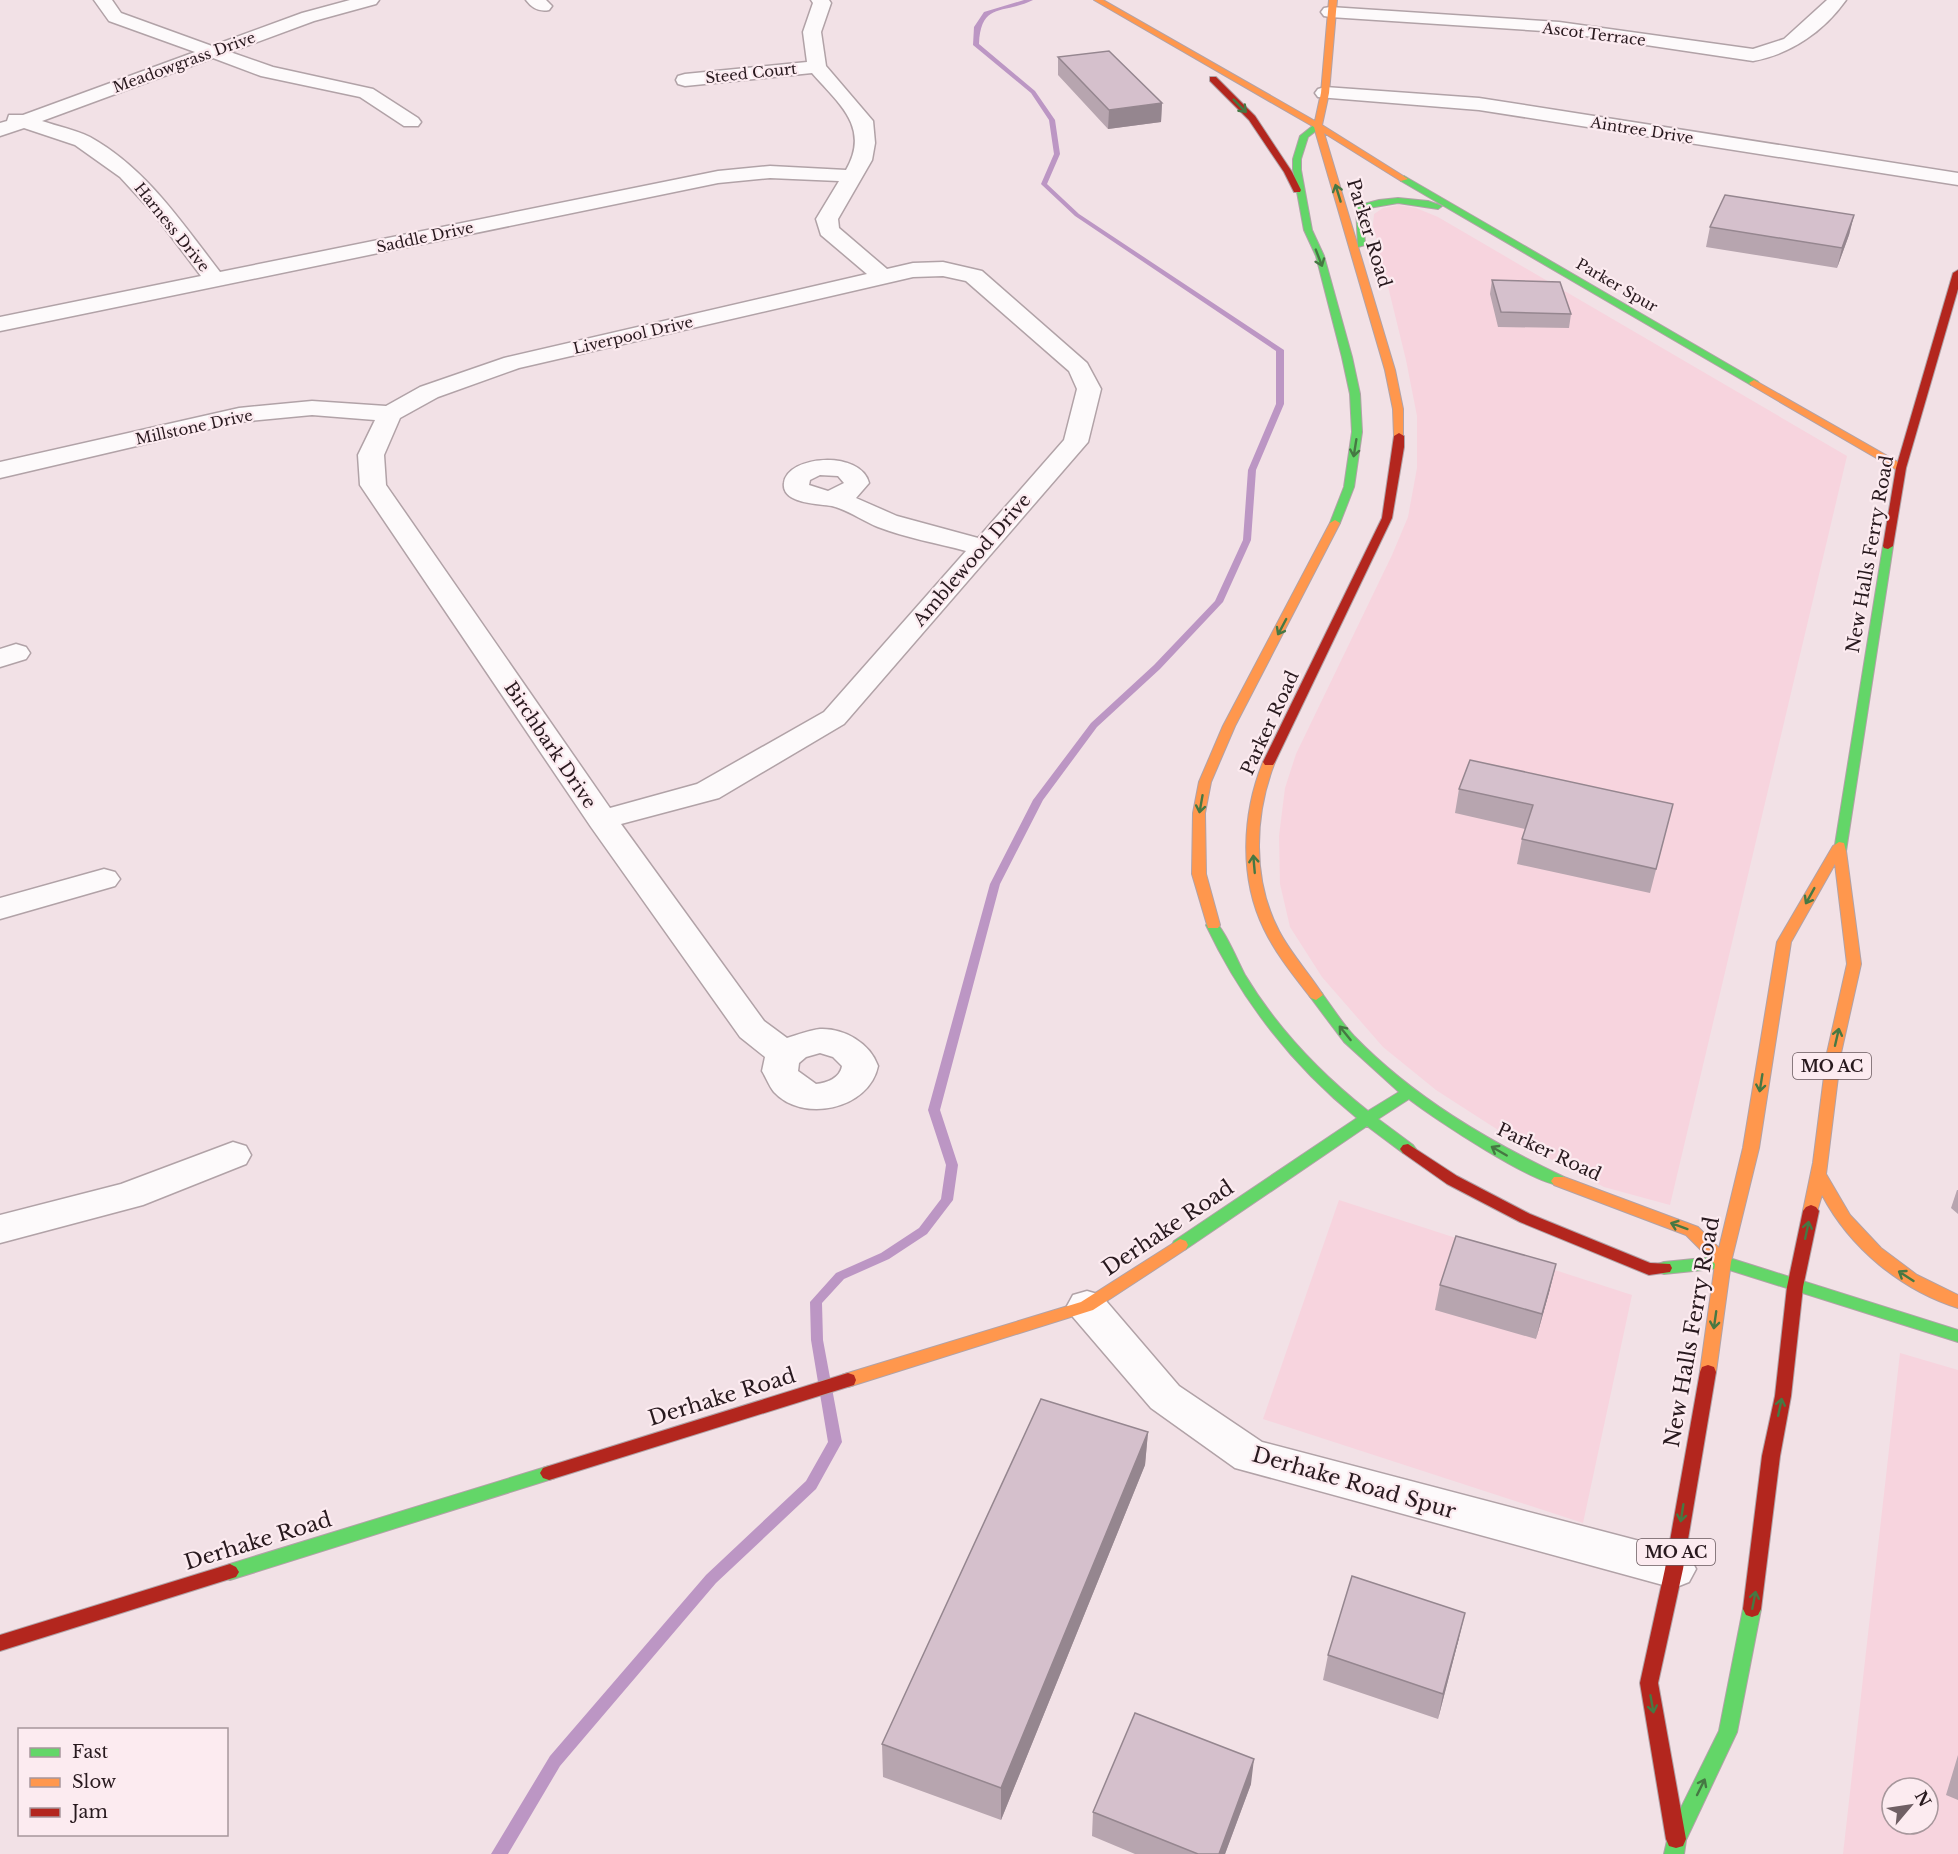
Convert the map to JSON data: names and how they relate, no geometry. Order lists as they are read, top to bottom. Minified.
{"streets":{"main road":["Parker Road","Parker Spur","New Halls Ferry Road","MO AC","Derhake Road"],"street":["Ascot Terrace","Meadowgrass Drive","Steed Court","Aintree Drive","Harness Drive","Saddle Drive","Liverpool Drive","Millstone Drive","Amblewood Drive","Birchbark Drive","Derhake Road Spur"]},"crossings":[["Meadowgrass Drive","Harness Drive"],["Harness Drive","Saddle Drive"],["Parker Road","Parker Spur"],["Parker Road","New Halls Ferry Road"],["Parker Road","Derhake Road"],["Parker Spur","New Halls Ferry Road"],["Liverpool Drive","Millstone Drive"],["Liverpool Drive","Amblewood Drive"],["Liverpool Drive","Birchbark Drive"],["Millstone Drive","Birchbark Drive"],["New Halls Ferry Road","Derhake Road Spur"],["Amblewood Drive","Birchbark Drive"],["Derhake Road","Derhake Road Spur"]],"legend":["Fast","Slow","Jam"],"north":"top right"}
